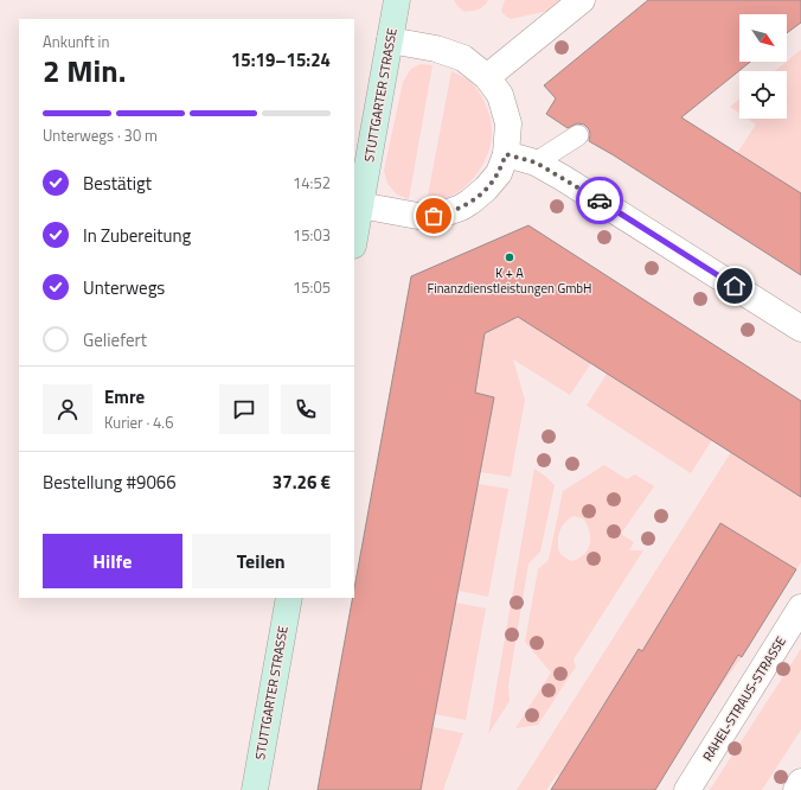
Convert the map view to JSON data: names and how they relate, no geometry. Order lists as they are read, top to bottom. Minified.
{"streets":{"main road":["STUTTGARTER STRASSE"],"street":["RAHEL-STRAUS-STRASSE"]},"places":["K + A Finanzdienstleistungen GmbH"],"north":"bottom right","page":{"heading":["2 Min.","Ankunft in","15:19–15:24"],"panel":["Emre","Kurier · 4.6","Bestellung #9066","37.26 €"],"bar":"Unterwegs · 30 m","list":[["Bestätigt","14:52"],["In Zubereitung","15:03"],["Unterwegs","15:05"],"Geliefert"],"buttons":["Hilfe","Teilen"]}}
